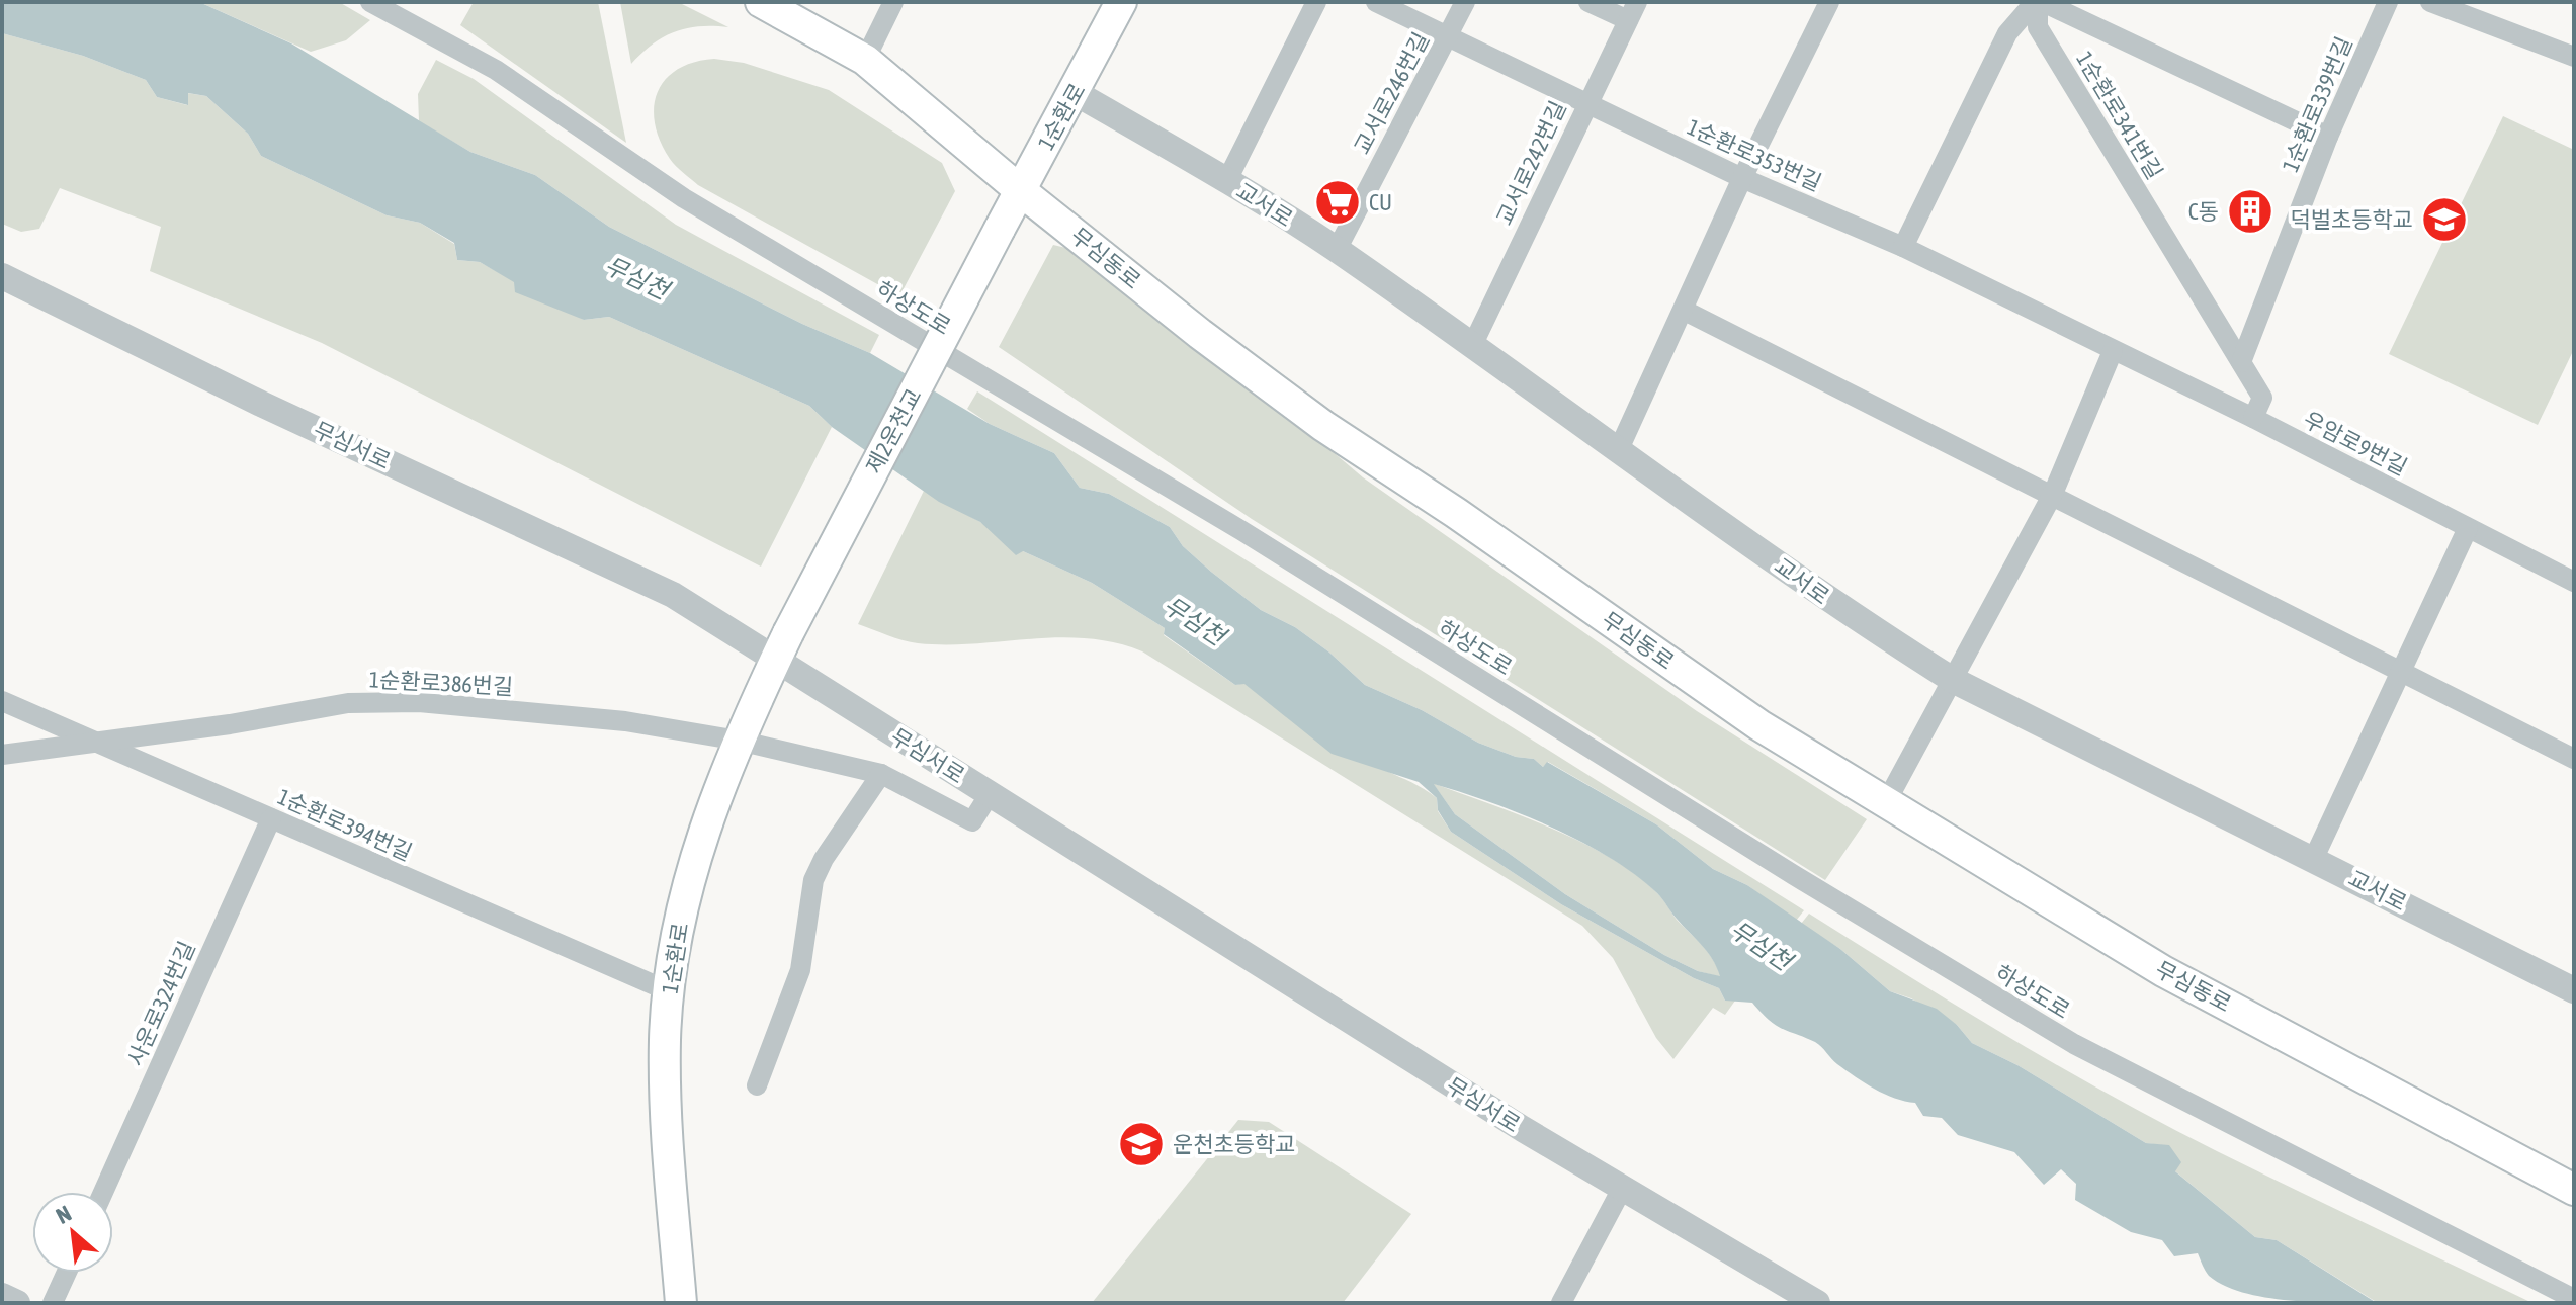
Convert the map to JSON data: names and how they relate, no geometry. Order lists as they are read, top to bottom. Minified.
{"streets":{"main road":["1순환로","무심동로","제2운천교"],"street":["교서로246번길","1순환로339번길","1순환로341번길","1순환로353번길","교서로242번길","교서로","하상도로","우암로9번길","무심서로","1순환로386번길","1순환로394번길","사운로324번길"]},"crossings":[["교서로246번길","1순환로353번길"],["교서로246번길","교서로"],["1순환로339번길","1순환로341번길"],["1순환로341번길","우암로9번길"],["1순환로","교서로"],["1순환로","무심동로"],["1순환로","제2운천교"],["1순환로","무심서로"],["1순환로","1순환로386번길"],["1순환로","1순환로394번길"],["1순환로353번길","교서로242번길"],["1순환로353번길","우암로9번길"],["교서로242번길","교서로"],["제2운천교","무심서로"],["무심서로","1순환로386번길"],["1순환로386번길","1순환로394번길"],["1순환로394번길","사운로324번길"]],"water":["무심천"],"places":{"supermarket":["CU"],"building":["C동"],"school or university":["덕벌초등학교","운천초등학교"]},"north":"top left"}
